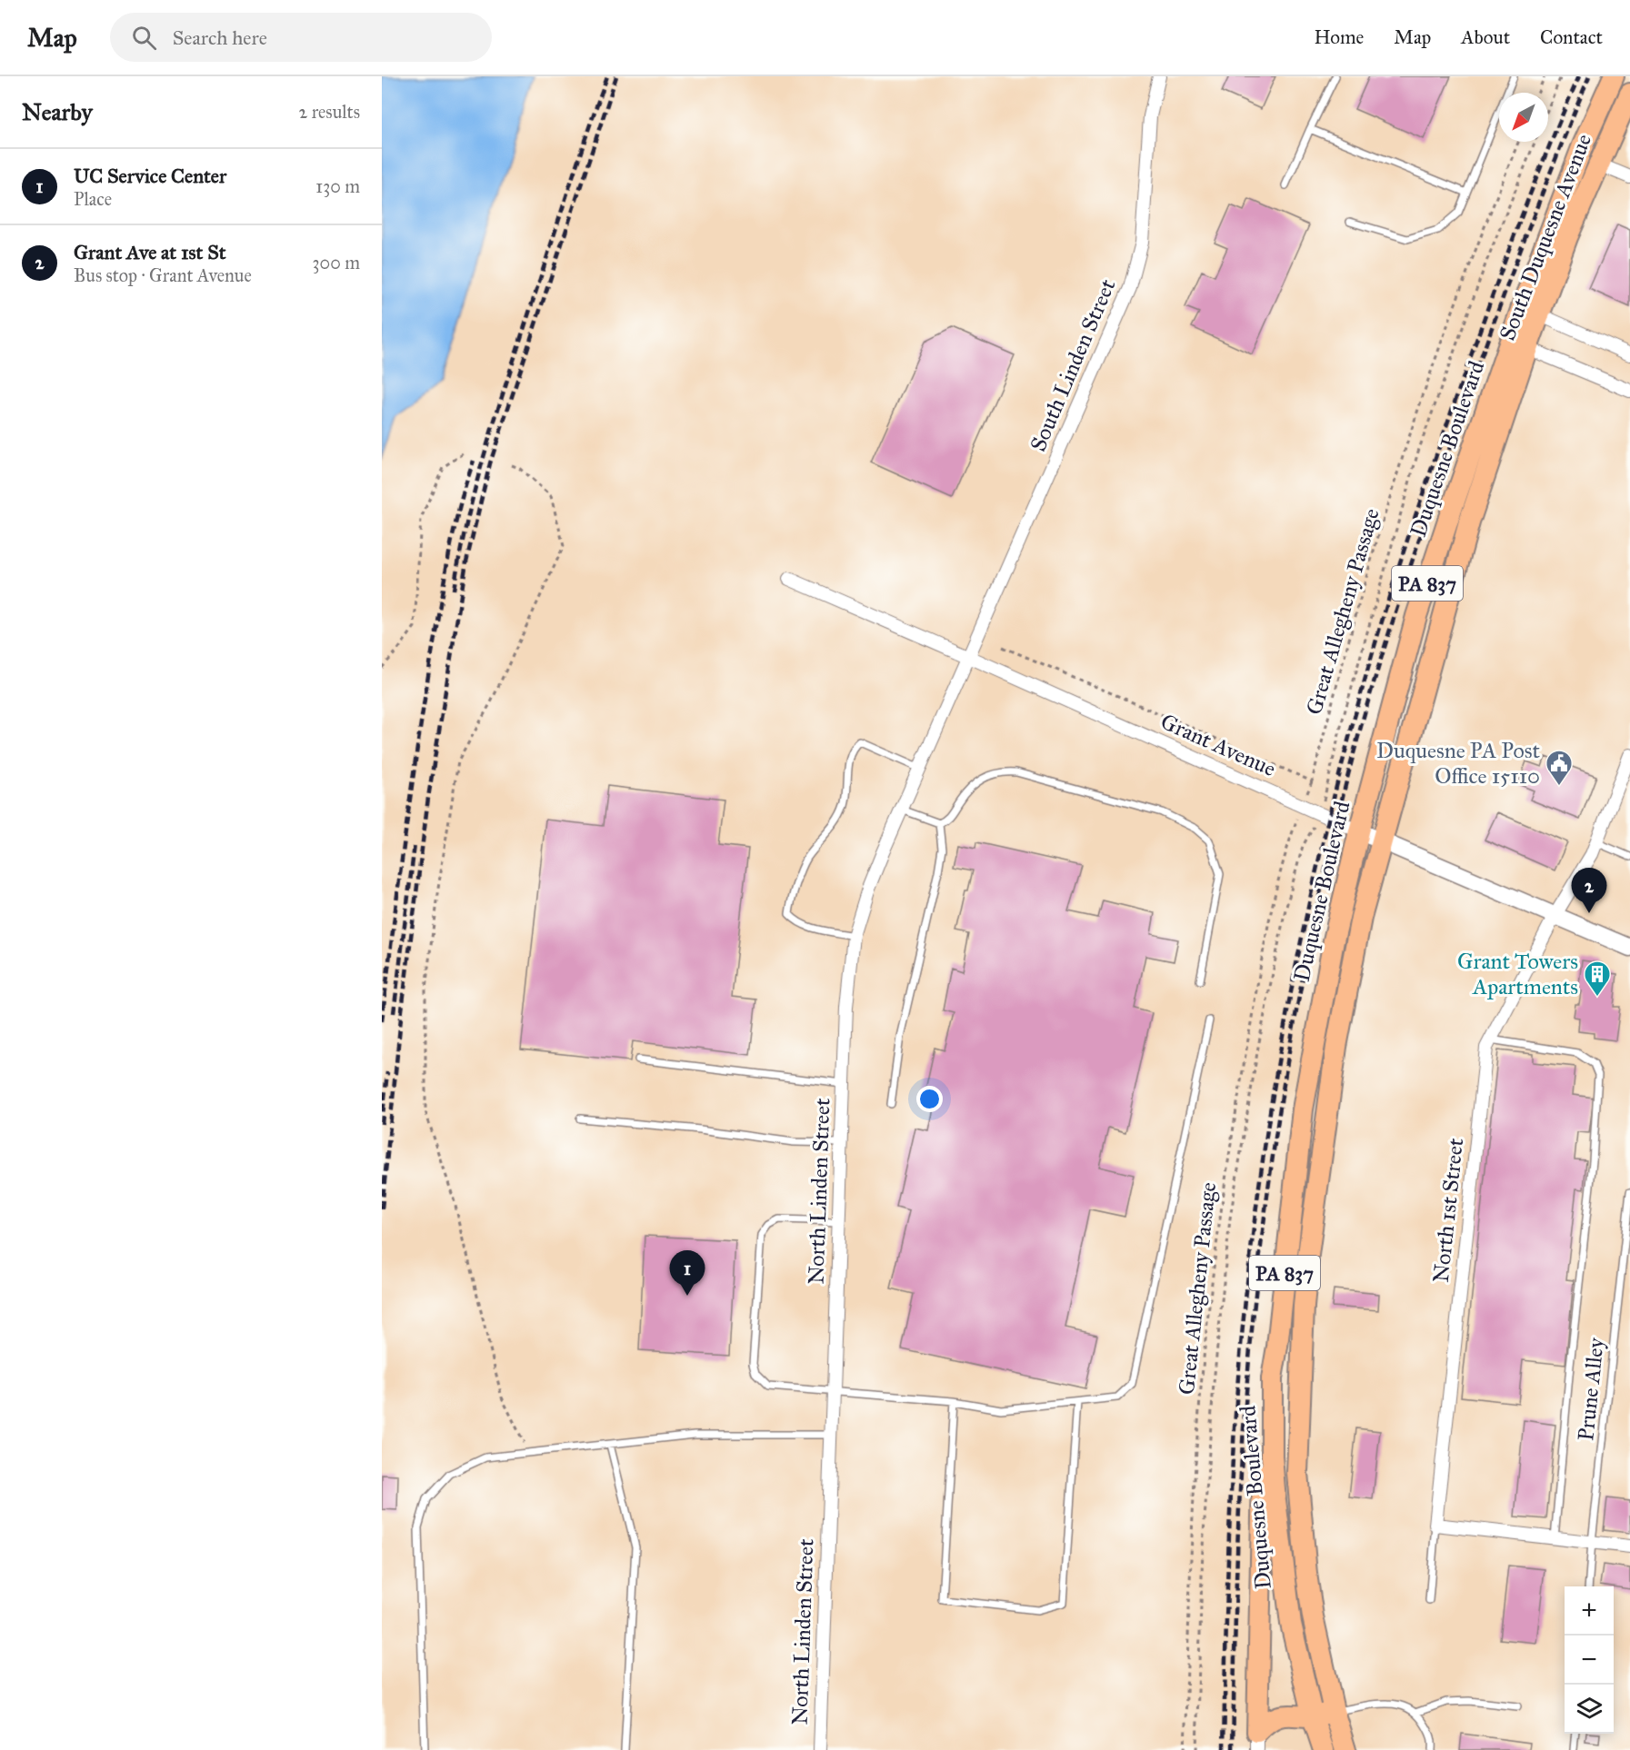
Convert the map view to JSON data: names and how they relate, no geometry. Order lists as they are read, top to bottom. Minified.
{"streets":{"main road":["South Duquesne Avenue","Duquesne Boulevard","PA 837"],"street":["South Linden Street","Grant Avenue","North Linden Street","North 1st Street"],"lane":["Prune Alley"],"path":["Great Allegheny Passage"]},"crossings":[["South Duquesne Avenue","Duquesne Boulevard"],["South Duquesne Avenue","PA 837"],["South Duquesne Avenue","Grant Avenue"],["South Linden Street","Grant Avenue"],["South Linden Street","North Linden Street"],["Duquesne Boulevard","Grant Avenue"],["Grant Avenue","North Linden Street"],["Grant Avenue","North 1st Street"]],"places":{"public building":["Duquesne PA Post Office 15110"],"building":["Grant Towers Apartments"]},"north":"bottom left","page":{"header":"Map","search":"Search here","nav":["Home","Map","About","Contact"],"heading":["Nearby","2 results"],"list":[{"mark":"1","name":"UC Service Center","note":"Place","value":"130 m"},{"mark":"2","name":"Grant Ave at 1st St","note":"Bus stop · Grant Avenue","value":"300 m"}],"pins":["2","1"],"map_buttons":["+","−"]}}
